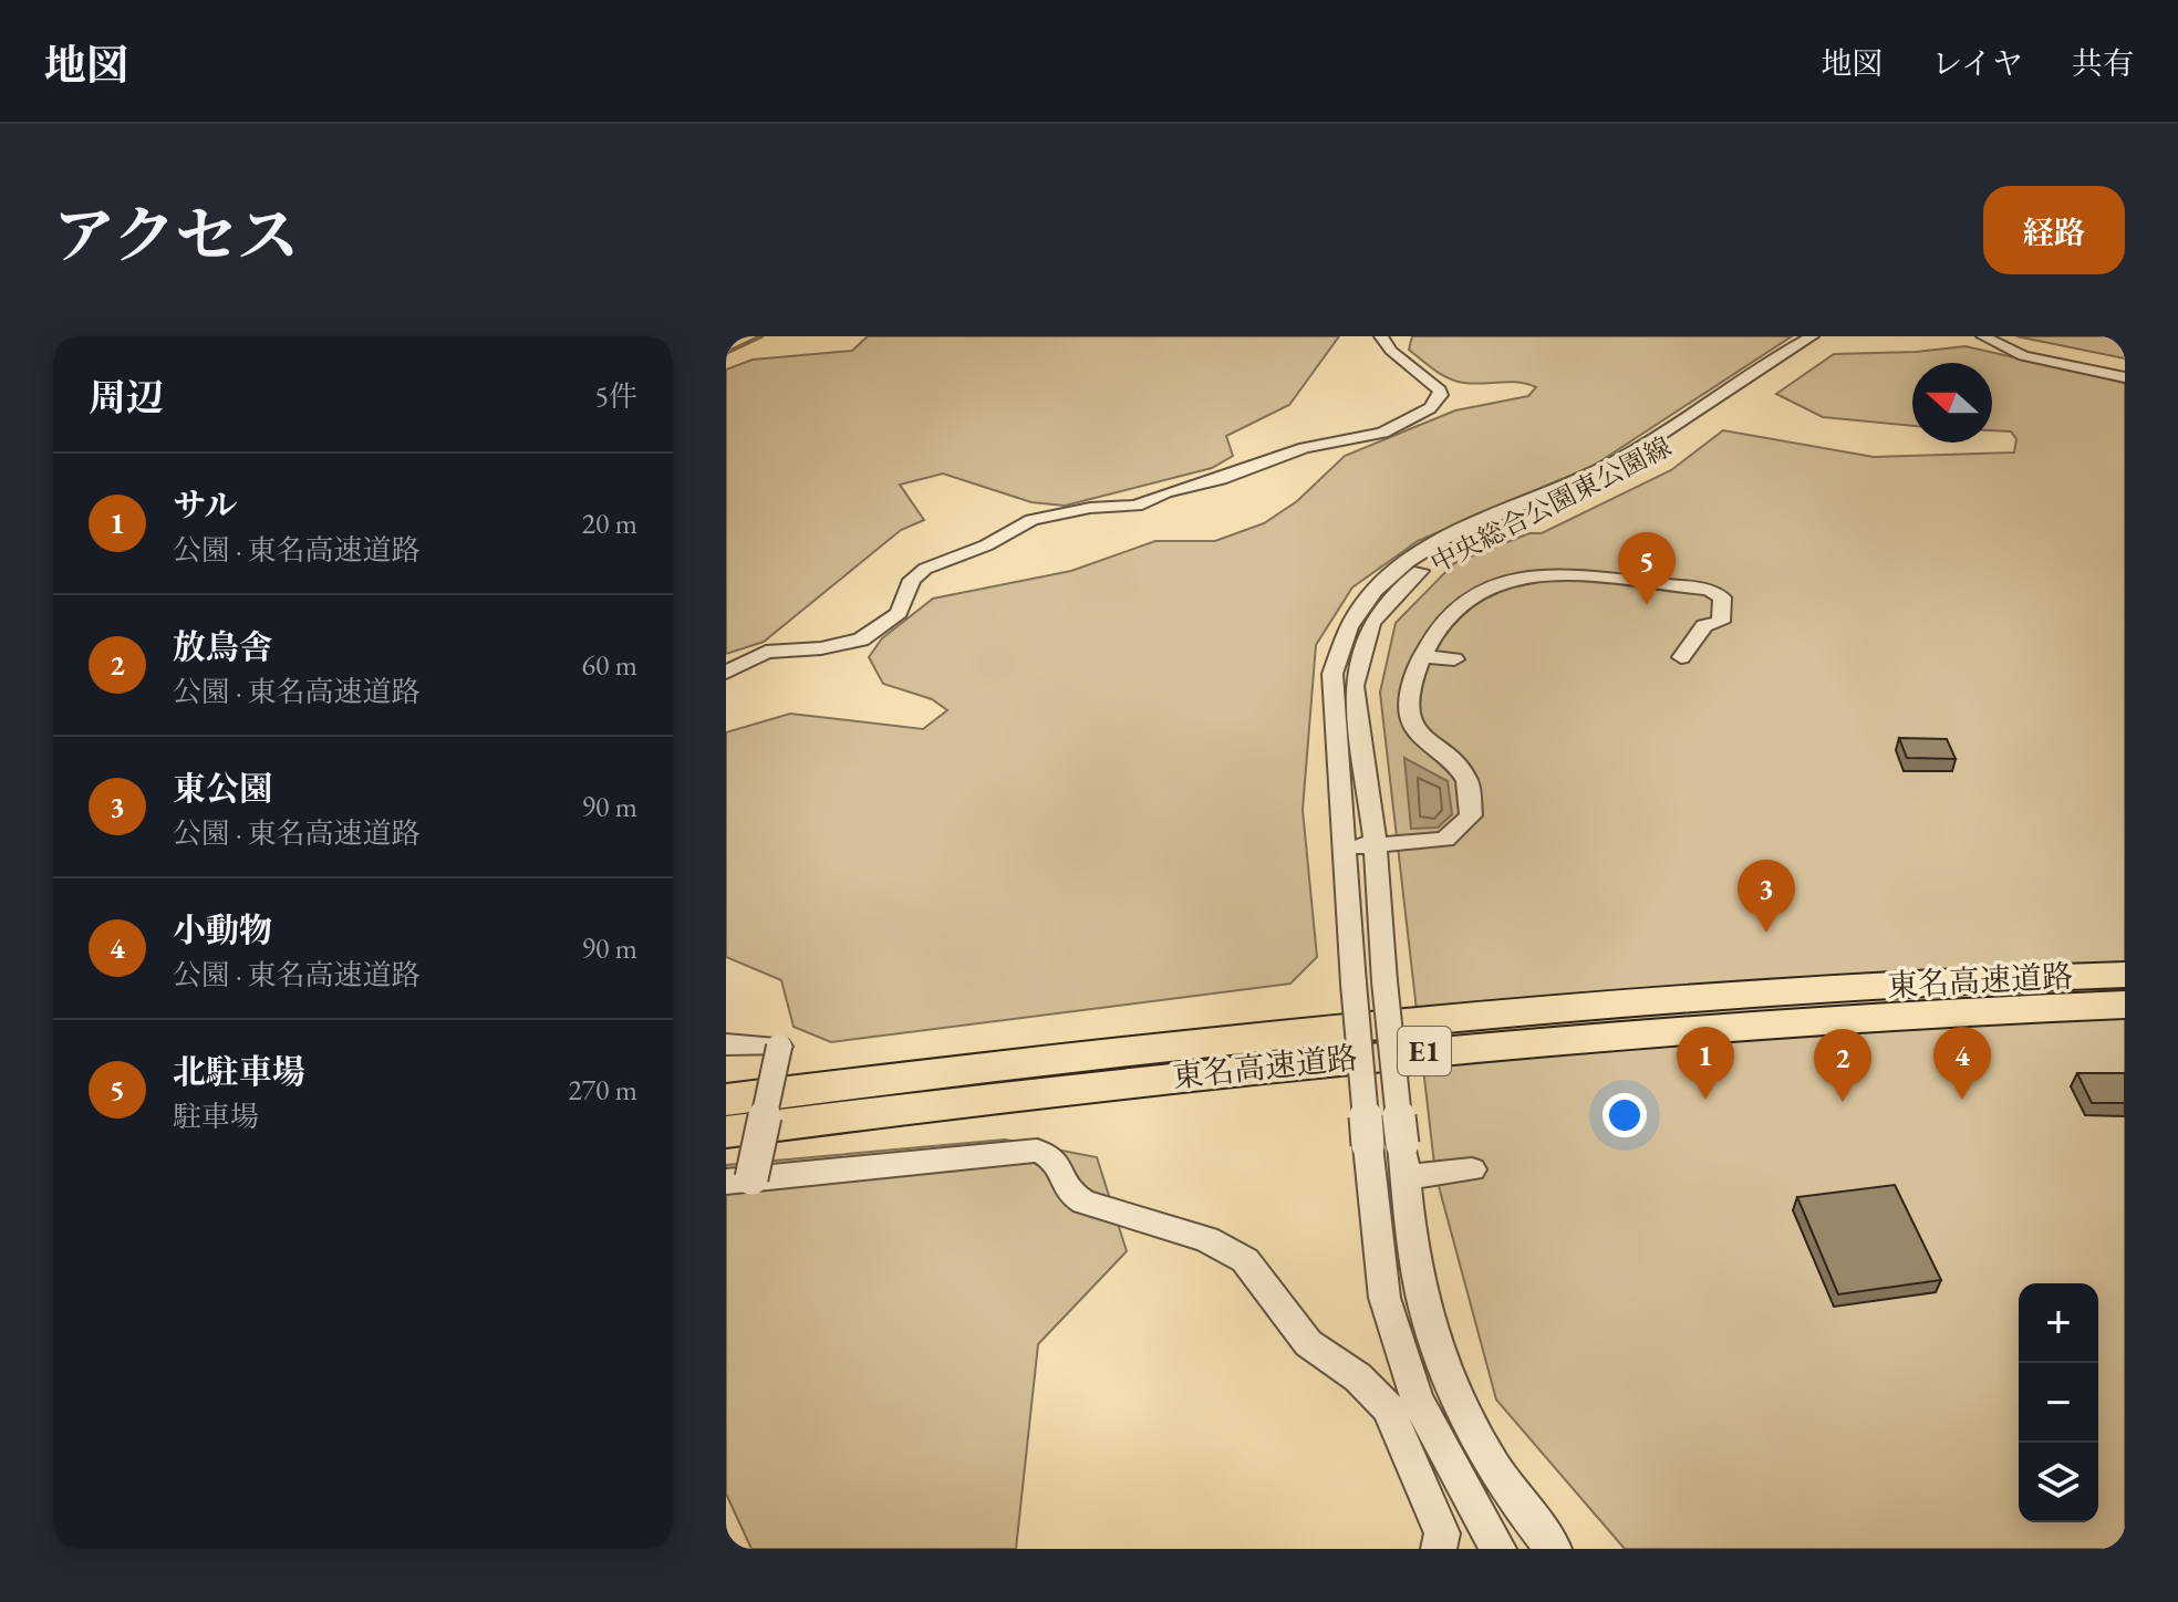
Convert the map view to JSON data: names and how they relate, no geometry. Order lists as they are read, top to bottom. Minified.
{"streets":{"highway":["東名高速道路","E1"],"street":["中央総合公園東公園線"]},"north":"left","page":{"header":"地図","nav":["地図","レイヤ","共有"],"title":"アクセス","buttons":"経路","heading":["周辺","5件"],"list":[{"mark":"1","name":"サル","note":"公園 · 東名高速道路","value":"20 m"},{"mark":"2","name":"放鳥舎","note":"公園 · 東名高速道路","value":"60 m"},{"mark":"3","name":"東公園","note":"公園 · 東名高速道路","value":"90 m"},{"mark":"4","name":"小動物","note":"公園 · 東名高速道路","value":"90 m"},{"mark":"5","name":"北駐車場","note":"駐車場","value":"270 m"}],"pins":["5","3","1","4","2"],"map_buttons":["+","−"]}}
